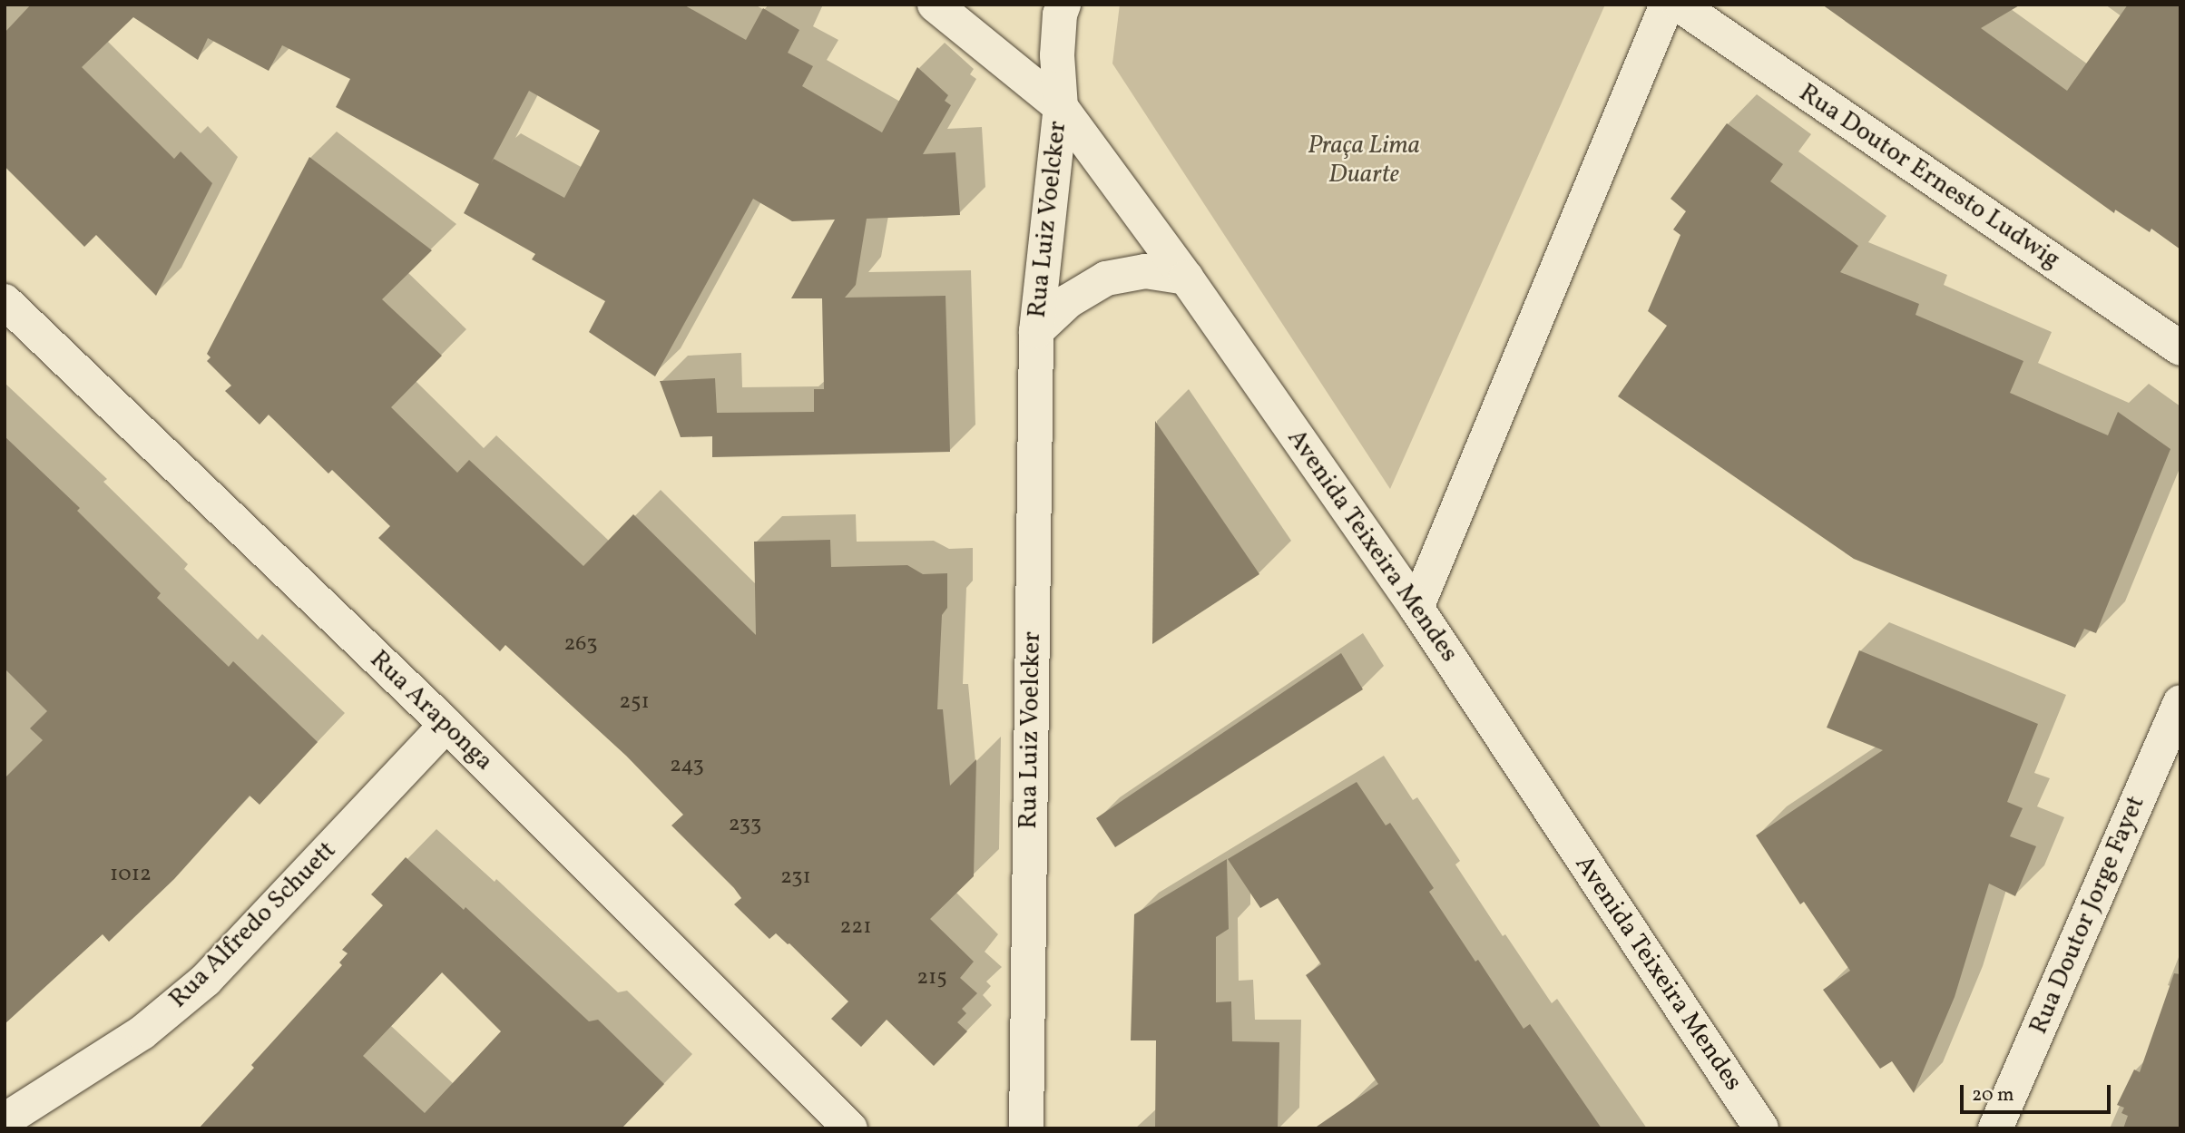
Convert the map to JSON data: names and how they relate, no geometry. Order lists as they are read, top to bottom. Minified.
{"streets":{"street":["Rua Doutor Ernesto Ludwig","Rua Luiz Voelcker","Avenida Teixeira Mendes","Rua Araponga","Rua Doutor Jorge Fayet","Rua Alfredo Schuett"]},"crossings":[["Rua Luiz Voelcker","Avenida Teixeira Mendes"],["Rua Araponga","Rua Alfredo Schuett"]],"parks":["Praça Lima Duarte"],"house_numbers":["263","251","243","233","1012","231","221","215"],"scale_bar":"20 m"}
